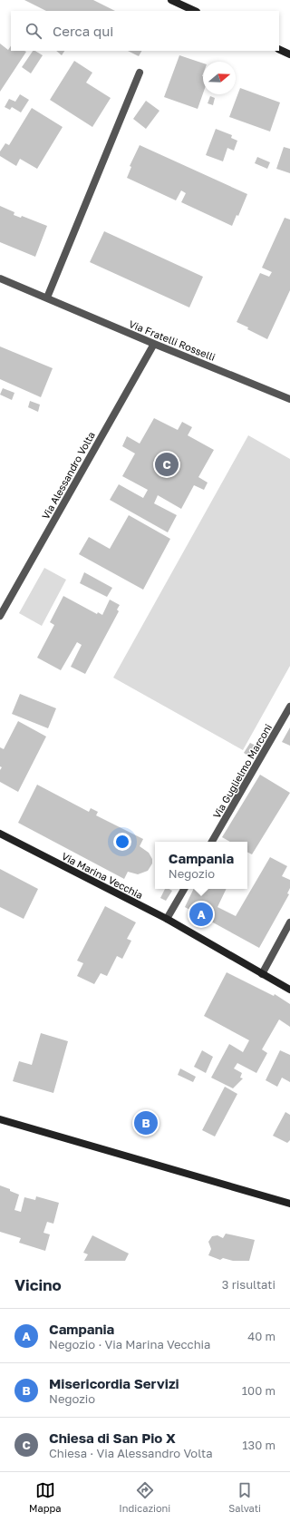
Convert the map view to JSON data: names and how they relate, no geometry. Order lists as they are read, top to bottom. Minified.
{"streets":{"main road":["Via Marina Vecchia"],"street":["Via Fratelli Rosselli","Via Alessandro Volta","Via Guglielmo Marconi"]},"crossings":[["Via Fratelli Rosselli","Via Alessandro Volta"]],"north":"right","page":{"search":"Cerca qui","pins":["C","A","B"],"popup":["Campania","Negozio"],"heading":["Vicino","3 risultati"],"list":[{"mark":"A","name":"Campania","note":"Negozio · Via Marina Vecchia","value":"40 m"},{"mark":"B","name":"Misericordia Servizi","note":"Negozio","value":"100 m"},{"mark":"C","name":"Chiesa di San Pio X","note":"Chiesa · Via Alessandro Volta","value":"130 m"}],"nav":["Mappa","Indicazioni","Salvati"]}}
